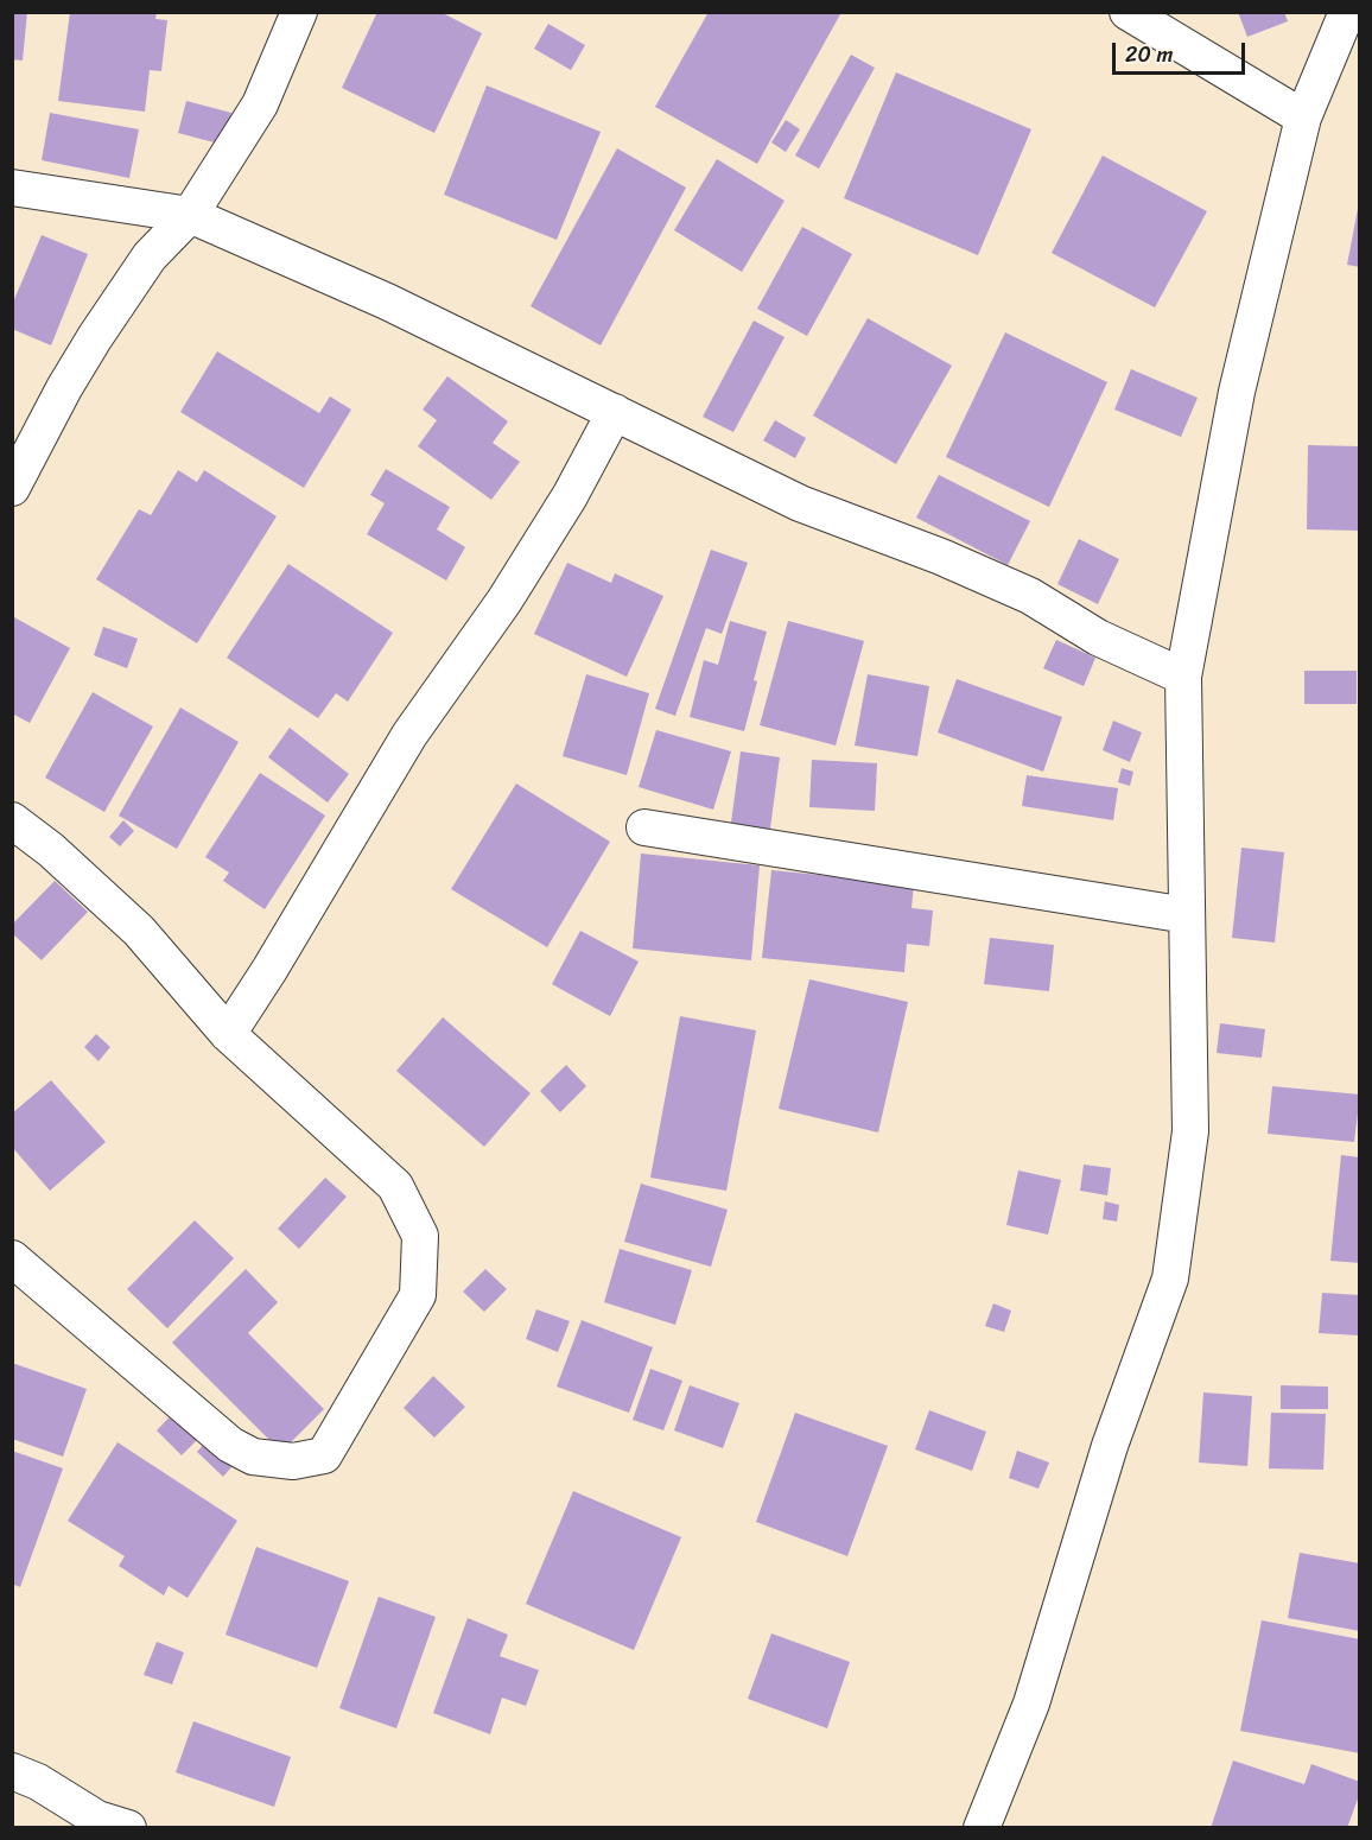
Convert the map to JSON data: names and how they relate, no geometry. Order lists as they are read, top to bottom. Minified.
{"scale_bar":"20 m"}
